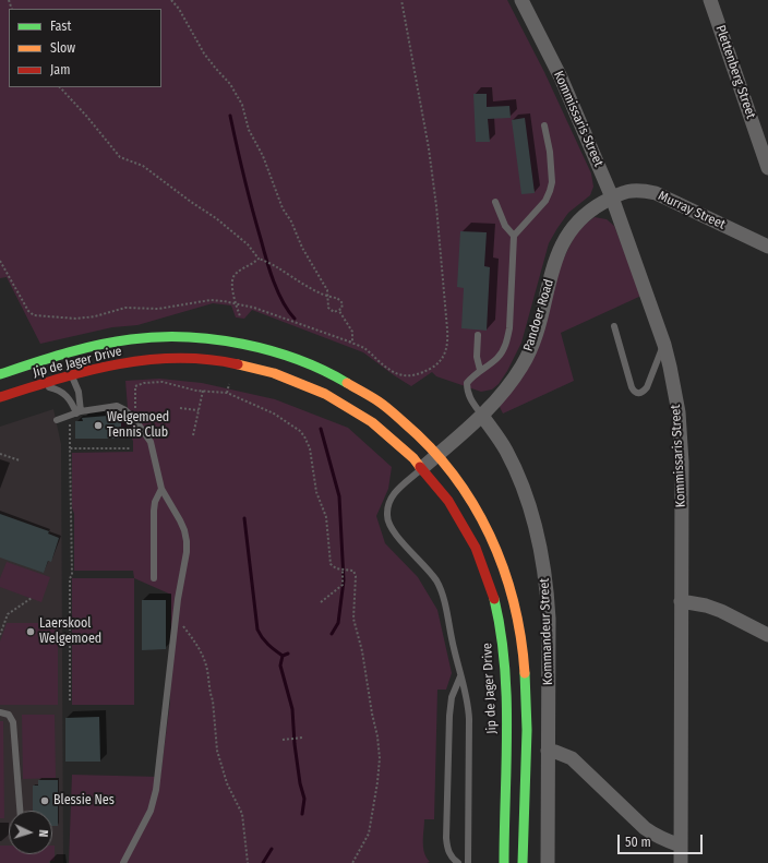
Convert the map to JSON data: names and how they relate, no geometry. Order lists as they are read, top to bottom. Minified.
{"streets":{"main road":["Jip de Jager Drive"],"street":["Plettenberg Street","Kommissaris Street","Murray Street","Pandoer Road","Kommandeur Street"]},"crossings":[["Kommissaris Street","Murray Street"],["Kommissaris Street","Pandoer Road"],["Murray Street","Pandoer Road"],["Pandoer Road","Jip de Jager Drive"],["Pandoer Road","Kommandeur Street"]],"places":["Welgemoed Tennis Club","Laerskool Welgemoed","Blessie Nes"],"legend":["Fast","Slow","Jam"],"scale_bar":"50 m","north":"right"}
